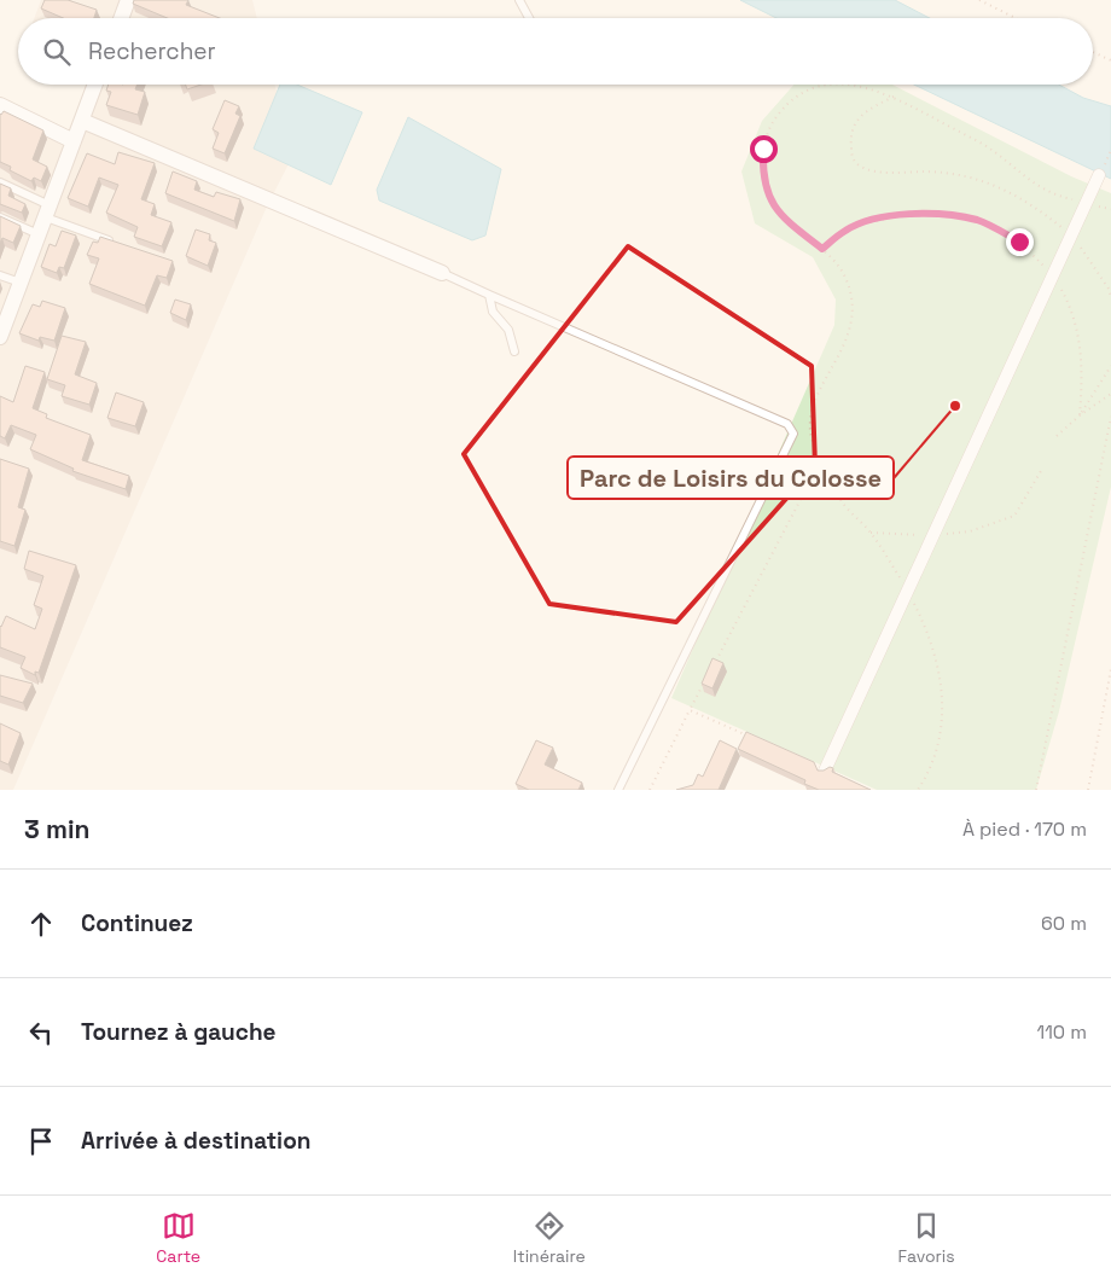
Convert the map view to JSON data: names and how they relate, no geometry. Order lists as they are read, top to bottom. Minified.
{"places":["Parc de Loisirs du Colosse"],"page":{"search":"Rechercher","heading":["3 min","À pied · 170 m"],"list":[["Continuez","60 m"],["Tournez à gauche","110 m"],"Arrivée à destination"],"nav":["Carte","Itinéraire","Favoris"]}}
